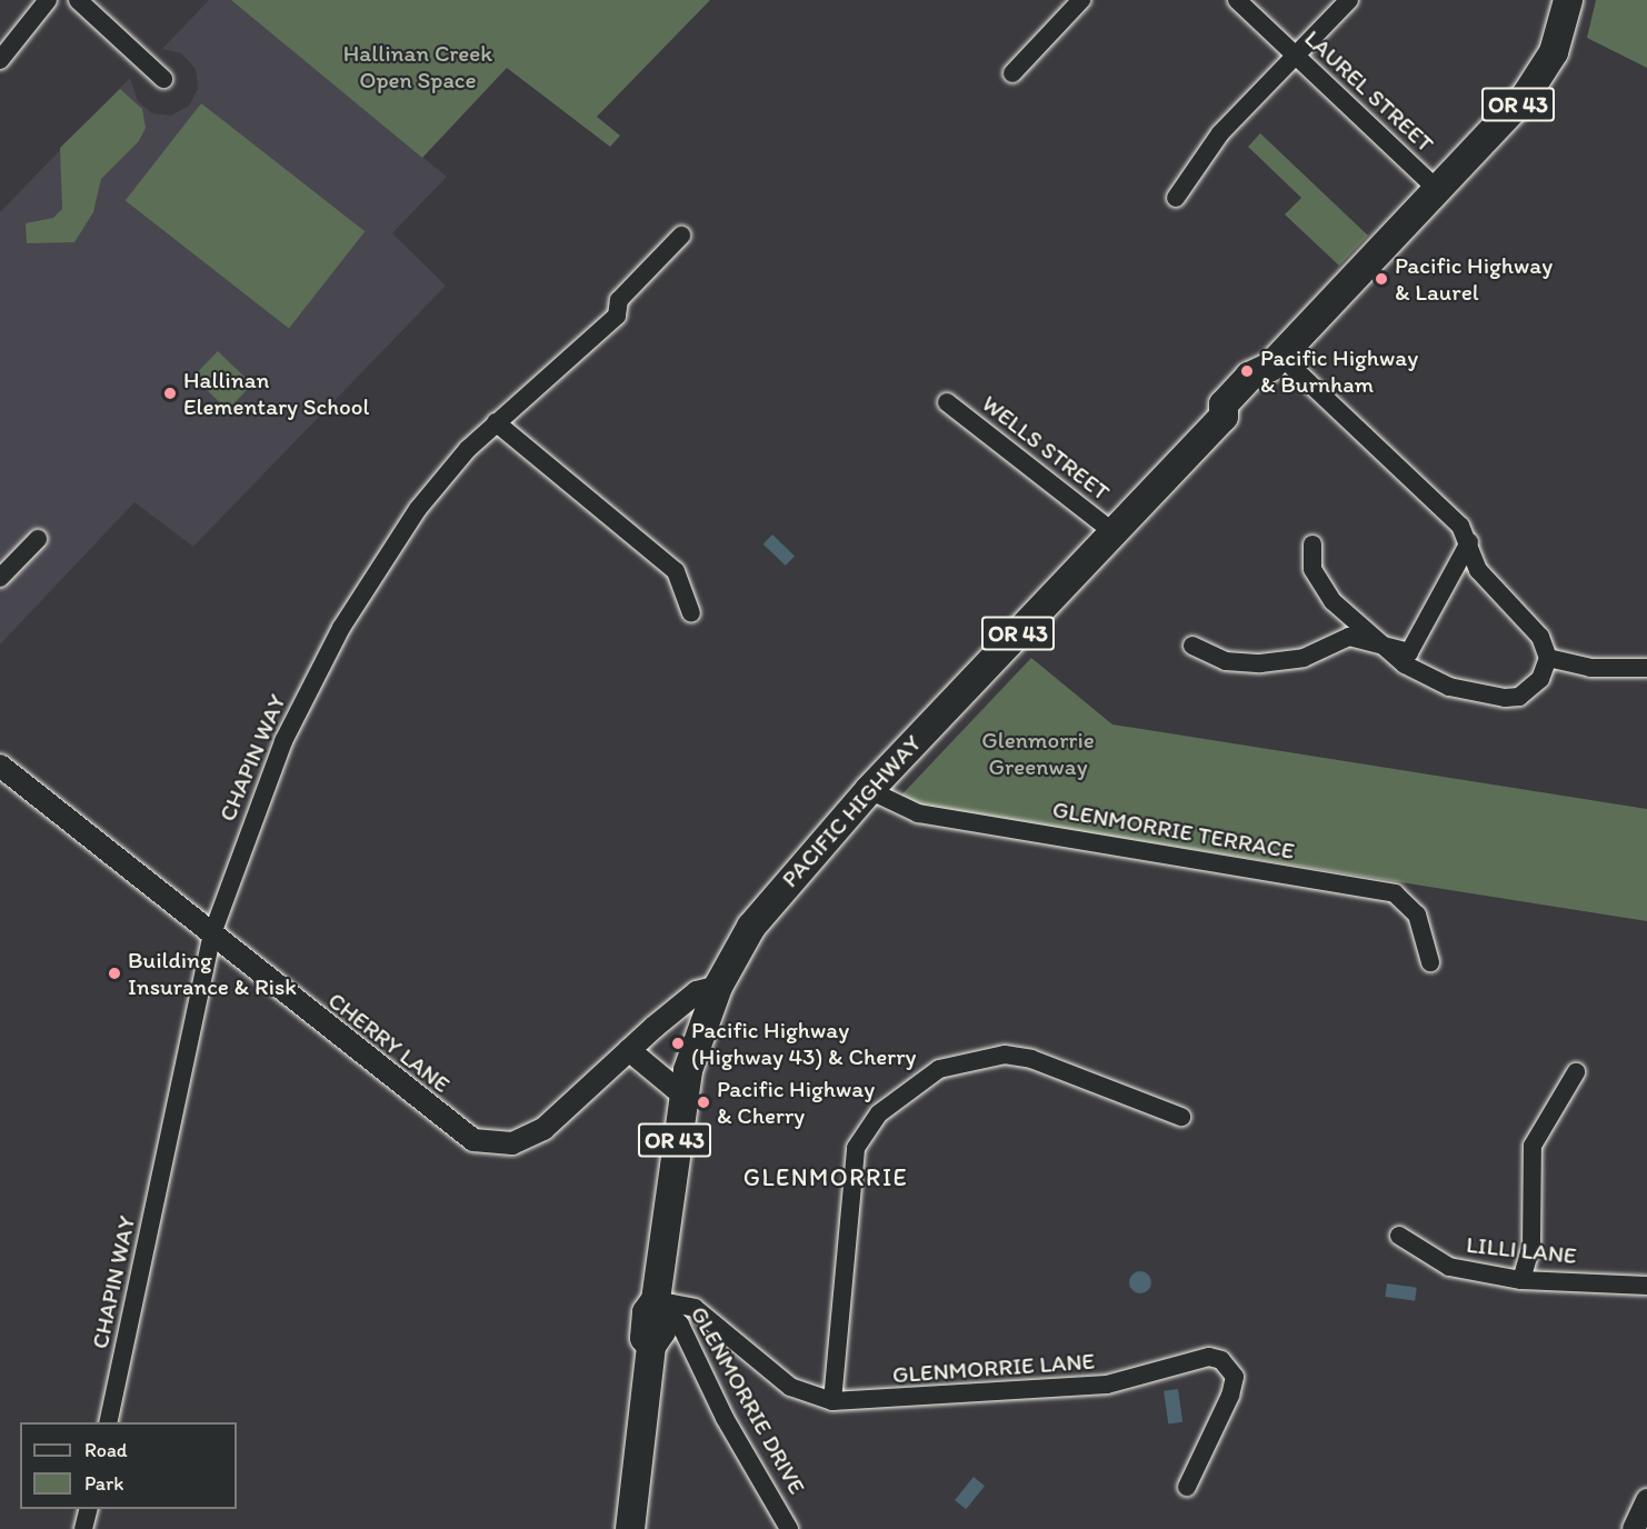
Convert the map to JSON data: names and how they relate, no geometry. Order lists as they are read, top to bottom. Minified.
{"streets":{"main road":["OR 43","PACIFIC HIGHWAY"],"street":["LAUREL STREET","WELLS STREET","CHAPIN WAY","GLENMORRIE TERRACE","CHERRY LANE","LILLI LANE","GLENMORRIE LANE","GLENMORRIE DRIVE"]},"crossings":[["LAUREL STREET","PACIFIC HIGHWAY"],["WELLS STREET","PACIFIC HIGHWAY"],["CHAPIN WAY","CHERRY LANE"],["PACIFIC HIGHWAY","GLENMORRIE TERRACE"],["PACIFIC HIGHWAY","CHERRY LANE"],["PACIFIC HIGHWAY","GLENMORRIE LANE"],["PACIFIC HIGHWAY","GLENMORRIE DRIVE"],["GLENMORRIE LANE","GLENMORRIE DRIVE"]],"districts":["GLENMORRIE"],"parks":["Hallinan Creek Open Space","Glenmorrie Greenway"],"places":["Pacific Highway & Laurel","Pacific Highway & Burnham","Hallinan Elementary School","Building Insurance & Risk","Pacific Highway (Highway 43) & Cherry","Pacific Highway & Cherry"],"legend":["Road","Park"]}
